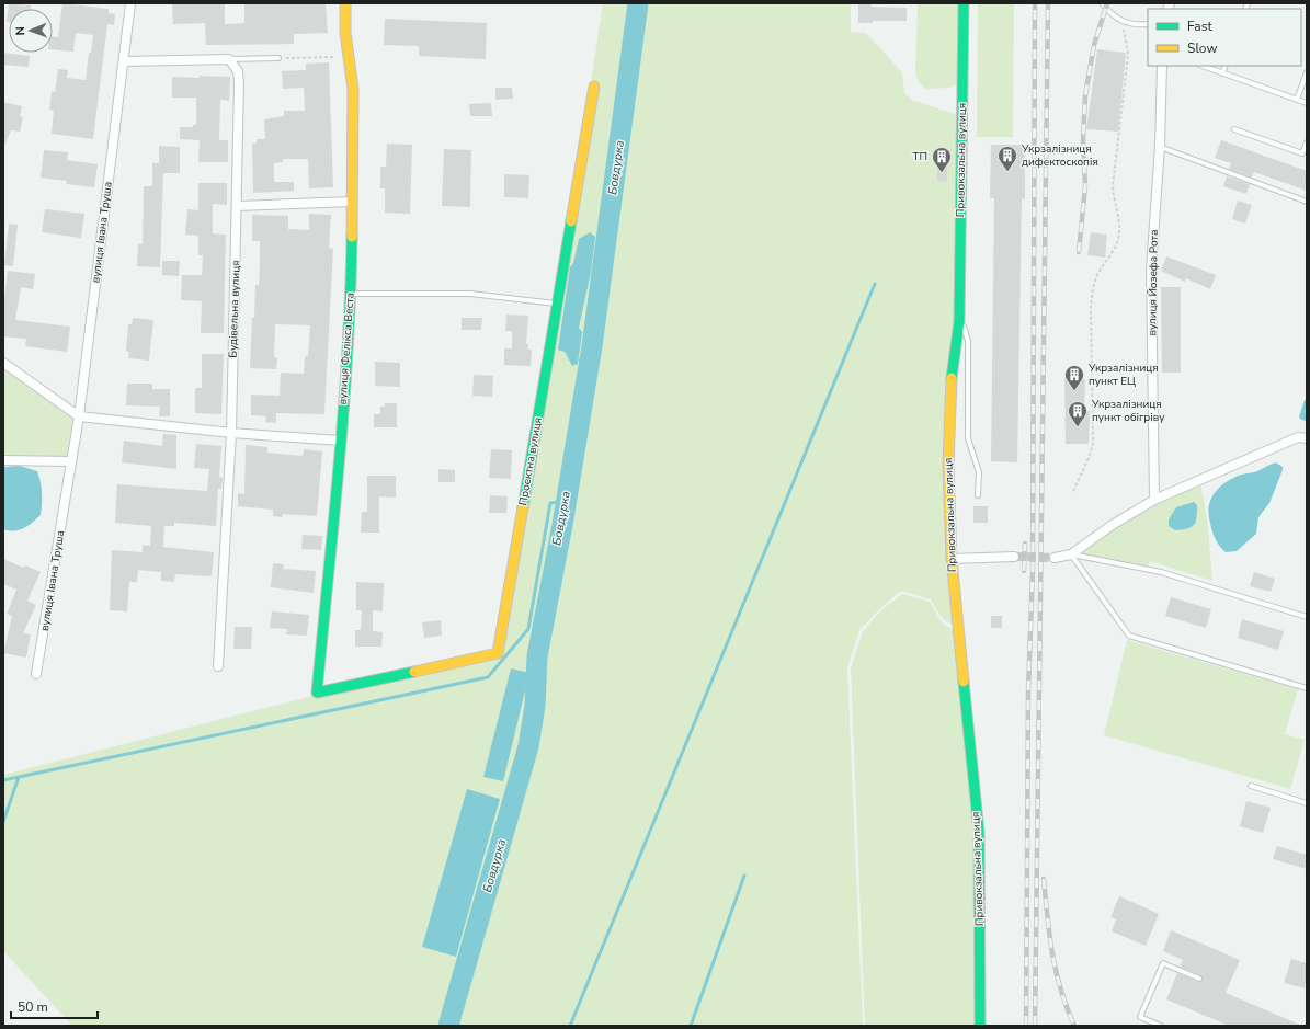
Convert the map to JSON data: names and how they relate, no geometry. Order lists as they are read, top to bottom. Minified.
{"streets":{"street":["Привокзальна вулиця","вулиця Івана Труша","вулиця Йозефа Рота","Будівельна вулиця","вулиця Фелікса Веста","Проектна вулиця"]},"crossings":[["вулиця Фелікса Веста","Проектна вулиця"]],"water":["Бовдурка"],"places":{"building":["Укрзалізниця дифектоскопія","ТП","Укрзалізниця пункт ЕЦ","Укрзалізниця пункт обігріву"]},"legend":["Fast","Slow"],"scale_bar":"50 m","north":"left"}
